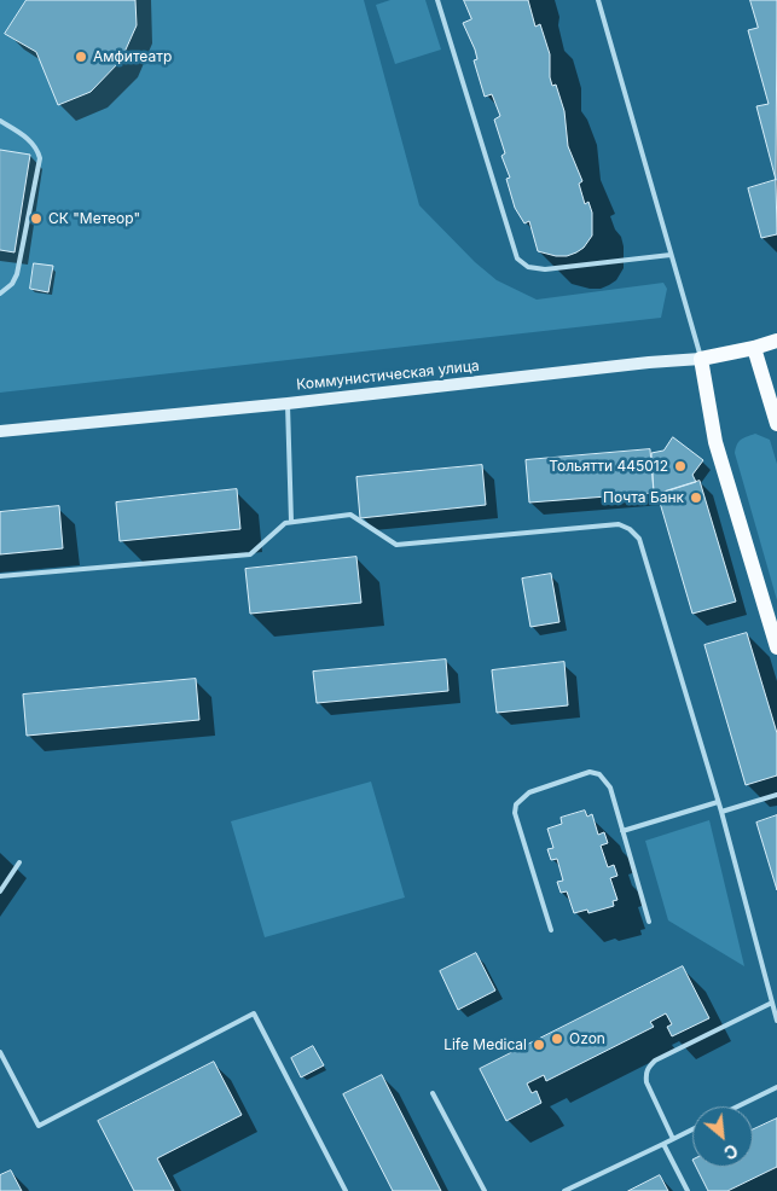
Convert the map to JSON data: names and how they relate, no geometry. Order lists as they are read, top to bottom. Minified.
{"streets":{"main road":["Коммунистическая улица"]},"places":["Амфитеатр","СК \"Метеор\"","Тольятти 445012","Почта Банк","Ozon","Life Medical"],"north":"bottom right"}
